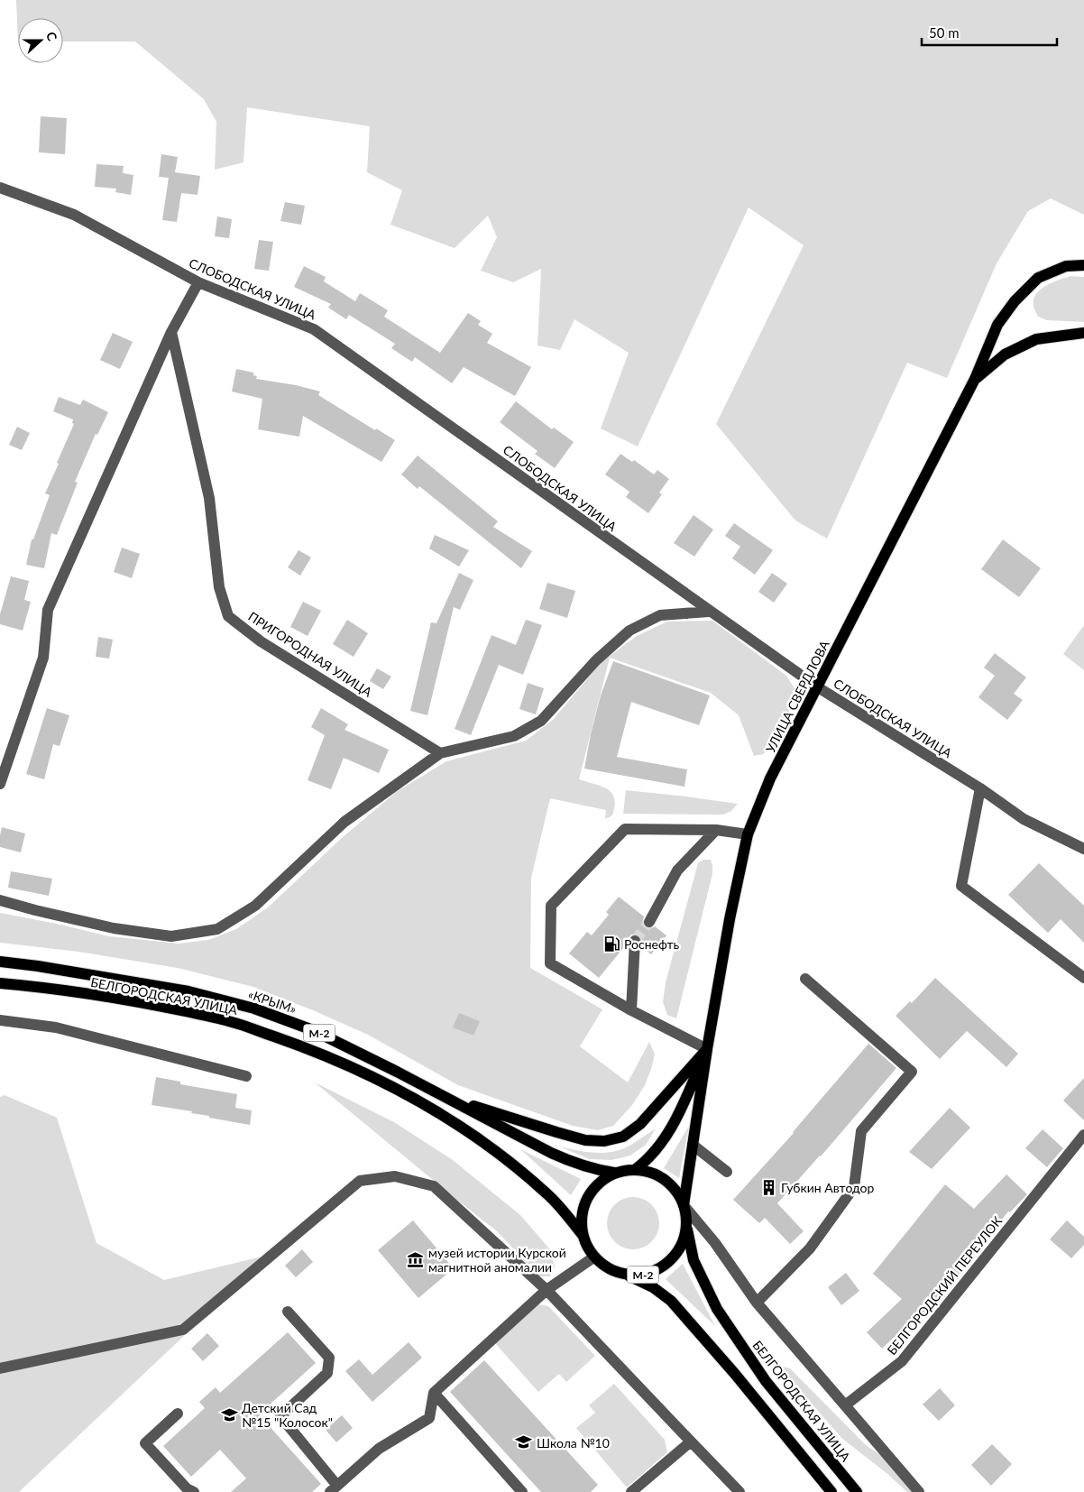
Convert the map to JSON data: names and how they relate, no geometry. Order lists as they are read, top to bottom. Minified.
{"streets":{"main road":["УЛИЦА СВЕРДЛОВА","БЕЛГОРОДСКАЯ УЛИЦА","«КРЫМ»","М-2"],"street":["СЛОБОДСКАЯ УЛИЦА","ПРИГОРОДНАЯ УЛИЦА","БЕЛГОРОДСКИЙ ПЕРЕУЛОК"]},"crossings":[["СЛОБОДСКАЯ УЛИЦА","УЛИЦА СВЕРДЛОВА"],["БЕЛГОРОДСКАЯ УЛИЦА","«КРЫМ»"],["БЕЛГОРОДСКАЯ УЛИЦА","М-2"],["«КРЫМ»","М-2"]],"places":{"fuel station":["Роснефть"],"building":["Губкин Автодор"],"museum":["музей истории Курской магнитной аномалии"],"school or university":["Детский Сад №15 \"Колосок\"","Школа №10"]},"scale_bar":"50 m","north":"right"}
